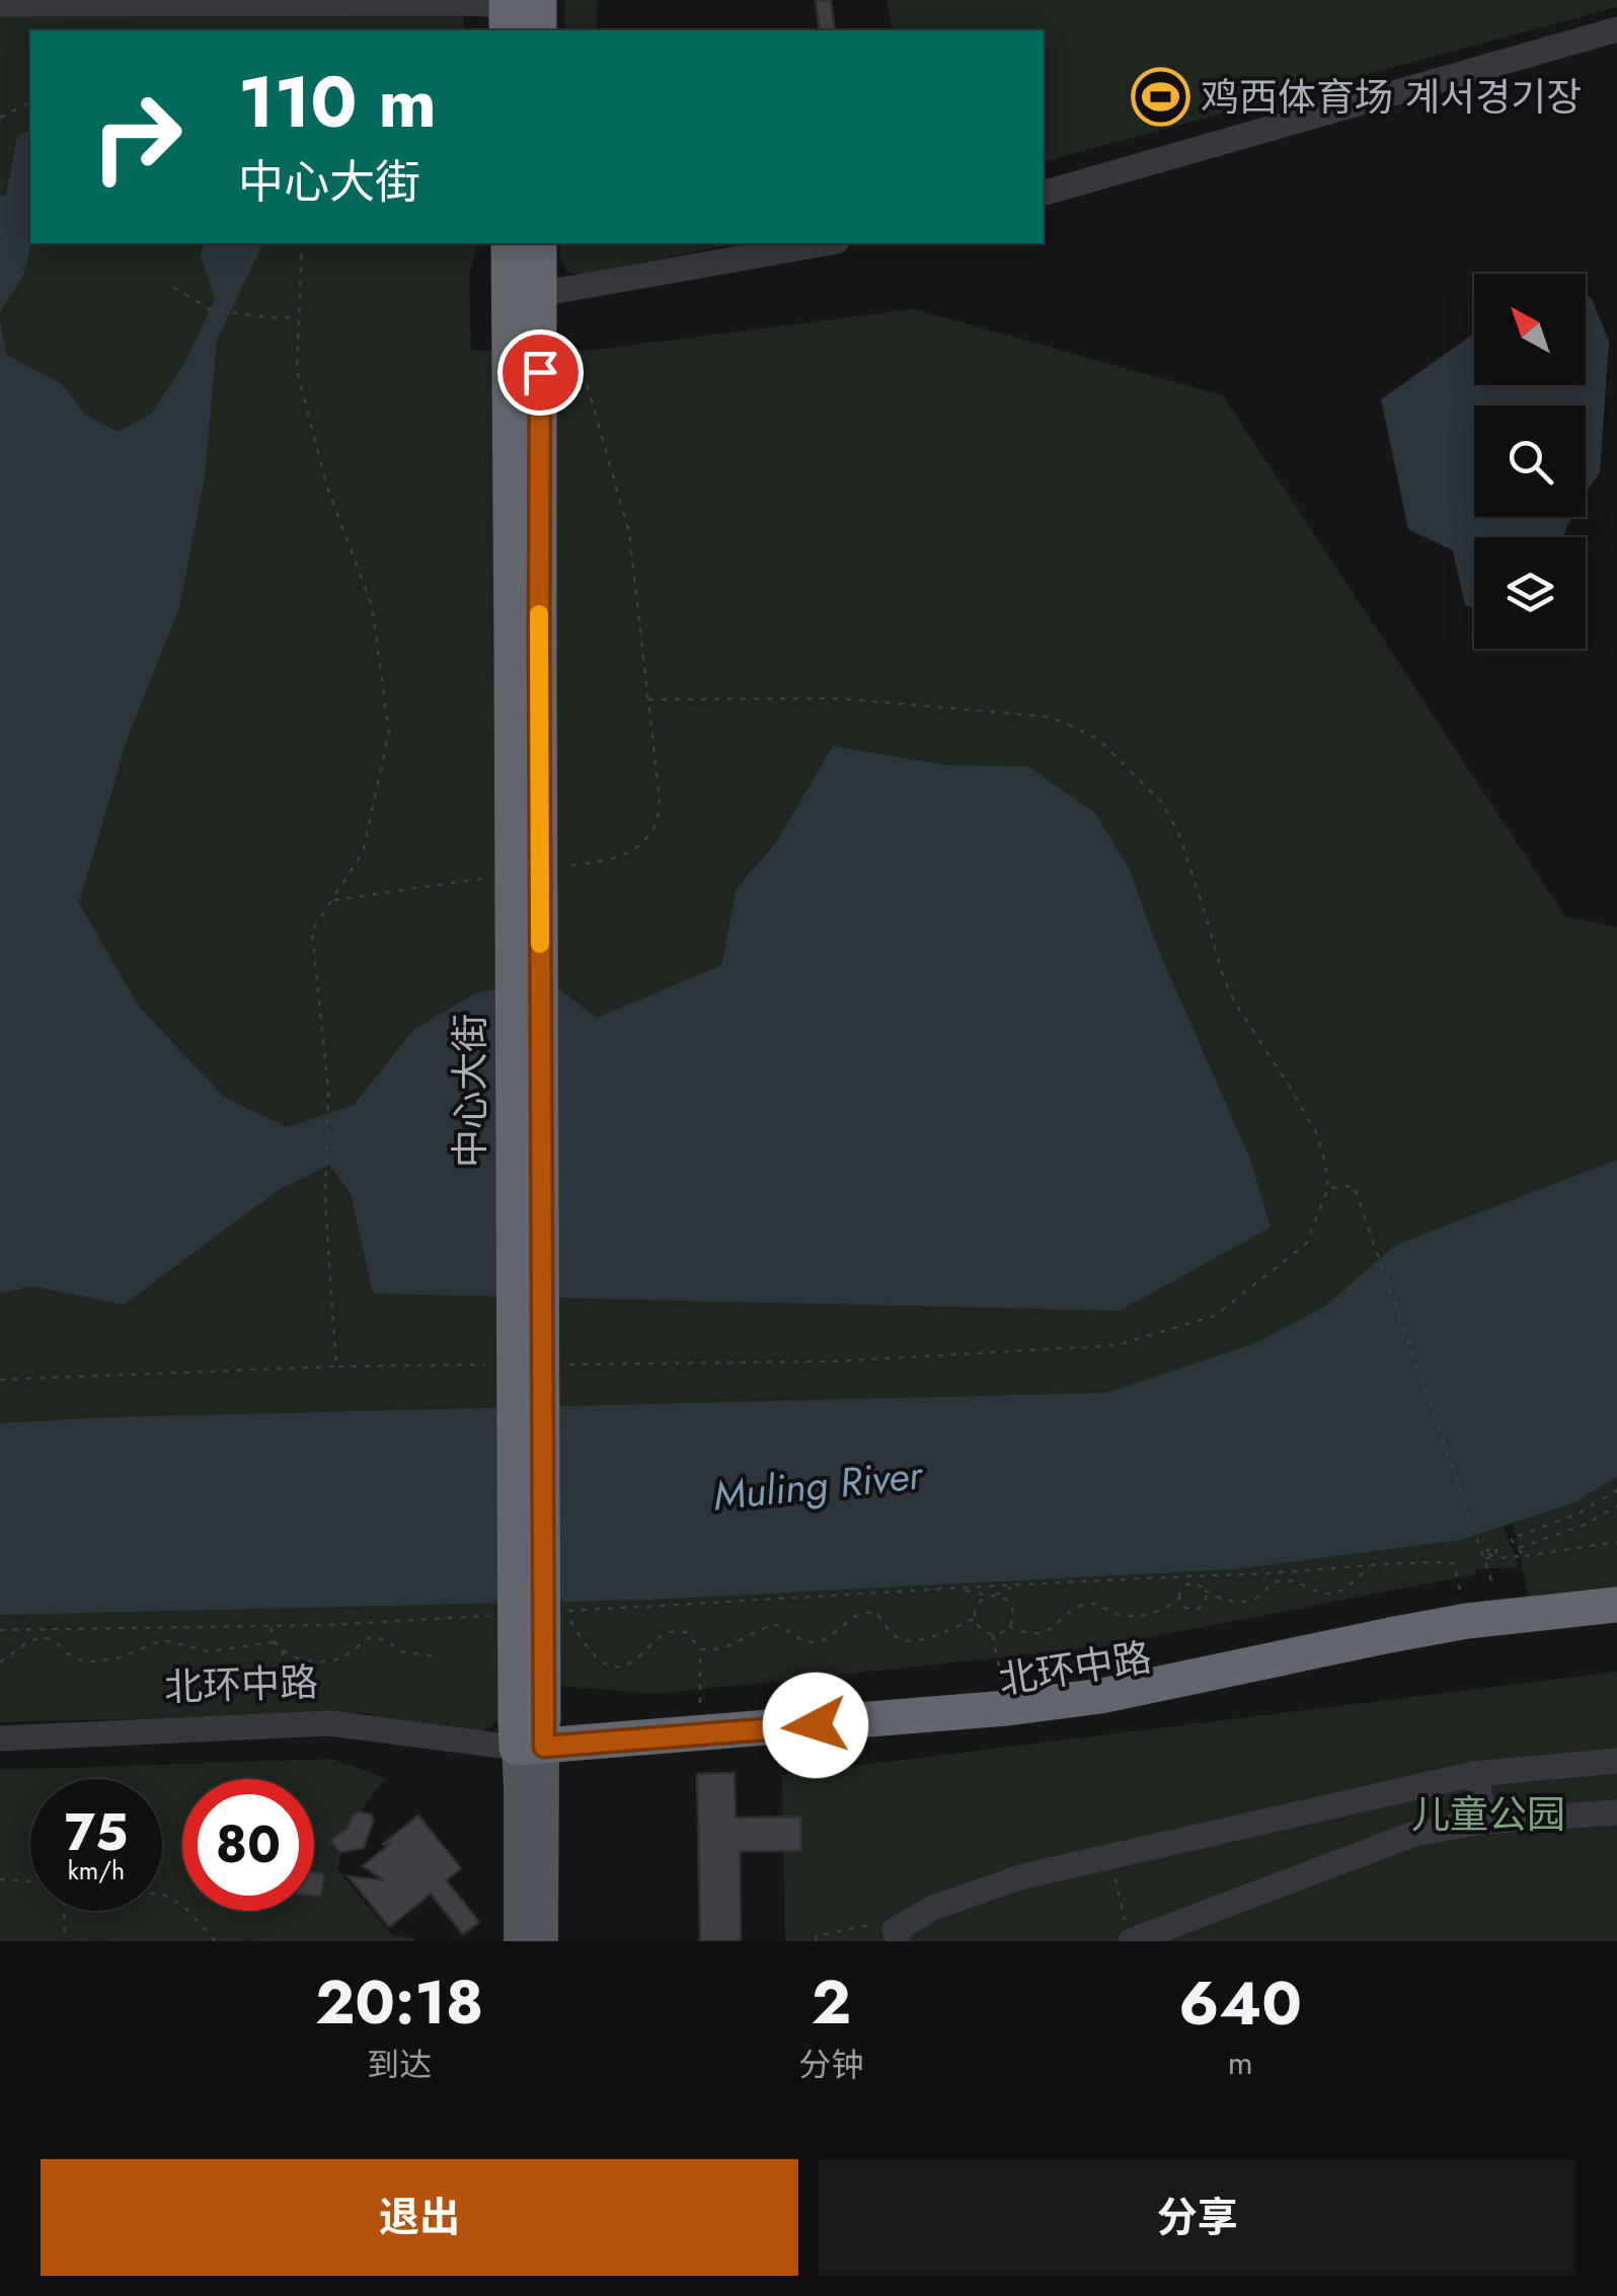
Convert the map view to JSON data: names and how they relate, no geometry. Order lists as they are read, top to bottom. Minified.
{"streets":{"highway":["中心大街","北环中路"]},"crossings":[["中心大街","北环中路"]],"water":["Muling River"],"parks":["儿童公园"],"places":{"sports":["鸡西体育场 계서경기장"]},"north":"top left","page":{"turn":["110 m","中心大街"],"speed":"75 km/h","limit":"80","eta":["20:18","到达","2","分钟","640","m"],"buttons":["退出","分享"]}}
